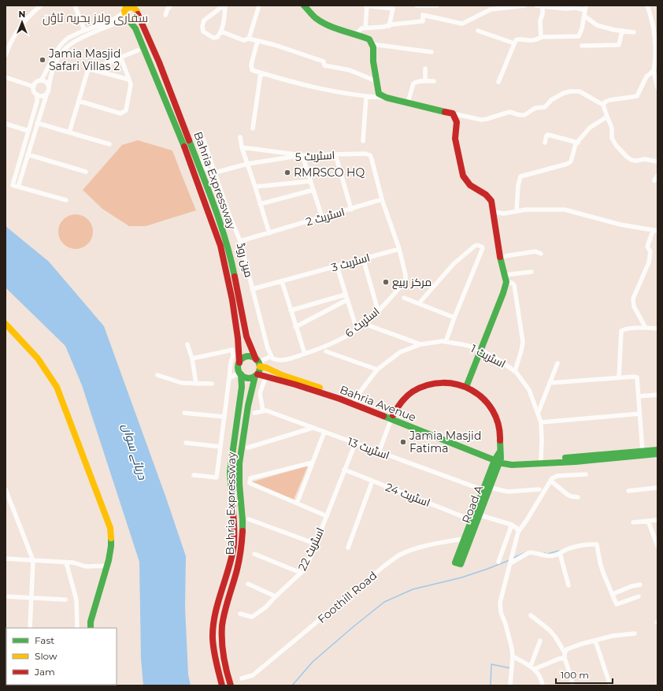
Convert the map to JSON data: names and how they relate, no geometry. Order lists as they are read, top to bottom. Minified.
{"streets":{"main road":["Bahria Expressway","Bahria Avenue","Road A"],"street":["اسٹریٹ 5","اسٹریٹ 2","مین روڈ","اسٹریٹ 3","اسٹریٹ 6","اسٹریٹ 1","اسٹریٹ 13","اسٹریٹ 24","اسٹریٹ 22","Foothill Road"]},"crossings":[["اسٹریٹ 5","اسٹریٹ 2"],["اسٹریٹ 5","مین روڈ"],["Bahria Expressway","Bahria Avenue"],["اسٹریٹ 2","مین روڈ"],["مین روڈ","اسٹریٹ 3"],["مین روڈ","اسٹریٹ 6"],["اسٹریٹ 3","اسٹریٹ 6"],["اسٹریٹ 1","Bahria Avenue"],["Bahria Avenue","Road A"],["اسٹریٹ 13","Road A"],["اسٹریٹ 13","اسٹریٹ 22"],["اسٹریٹ 24","Road A"],["اسٹریٹ 24","اسٹریٹ 22"],["Road A","Foothill Road"]],"districts":["سفاری ولاز بحریہ ٹاؤن"],"water":["دریائے سواں"],"places":["Jamia Masjid Safari Villas 2","RMRSCO HQ","مرکز ربیع","Jamia Masjid Fatima"],"legend":["Fast","Slow","Jam"],"scale_bar":"100 m","north":"top"}
